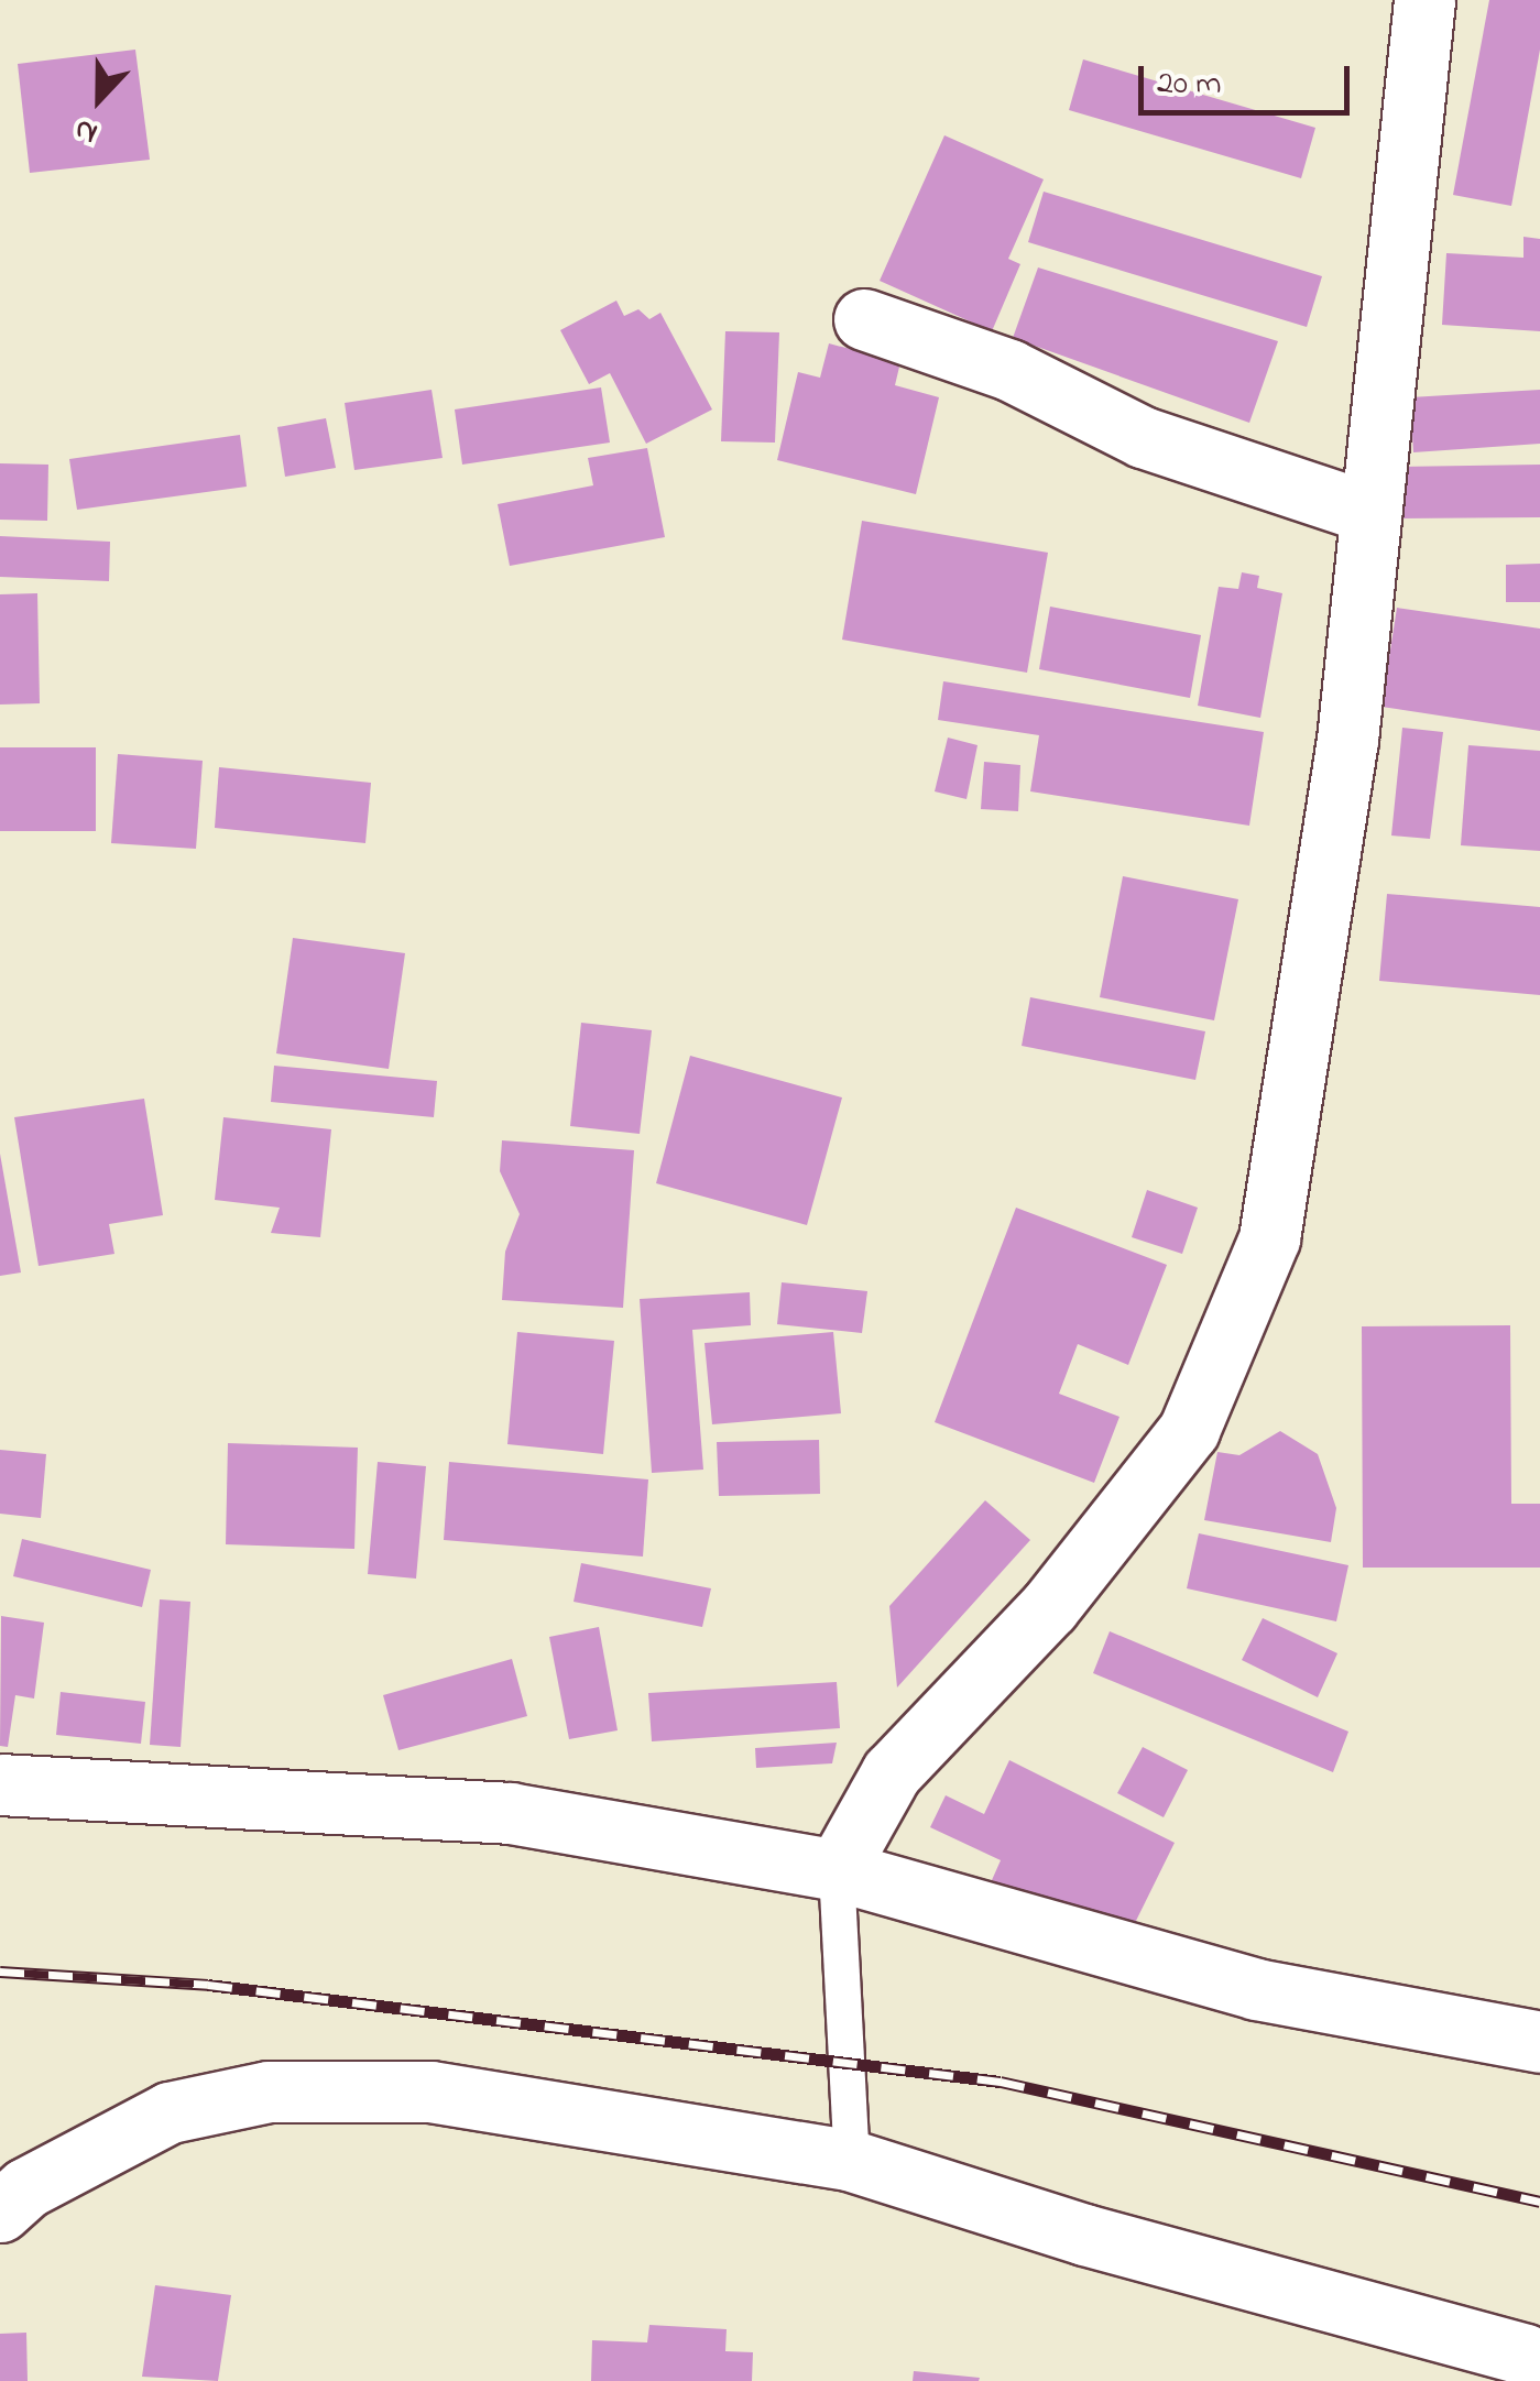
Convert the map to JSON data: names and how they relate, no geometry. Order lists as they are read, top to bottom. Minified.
{"scale_bar":"20 m","north":"bottom"}
